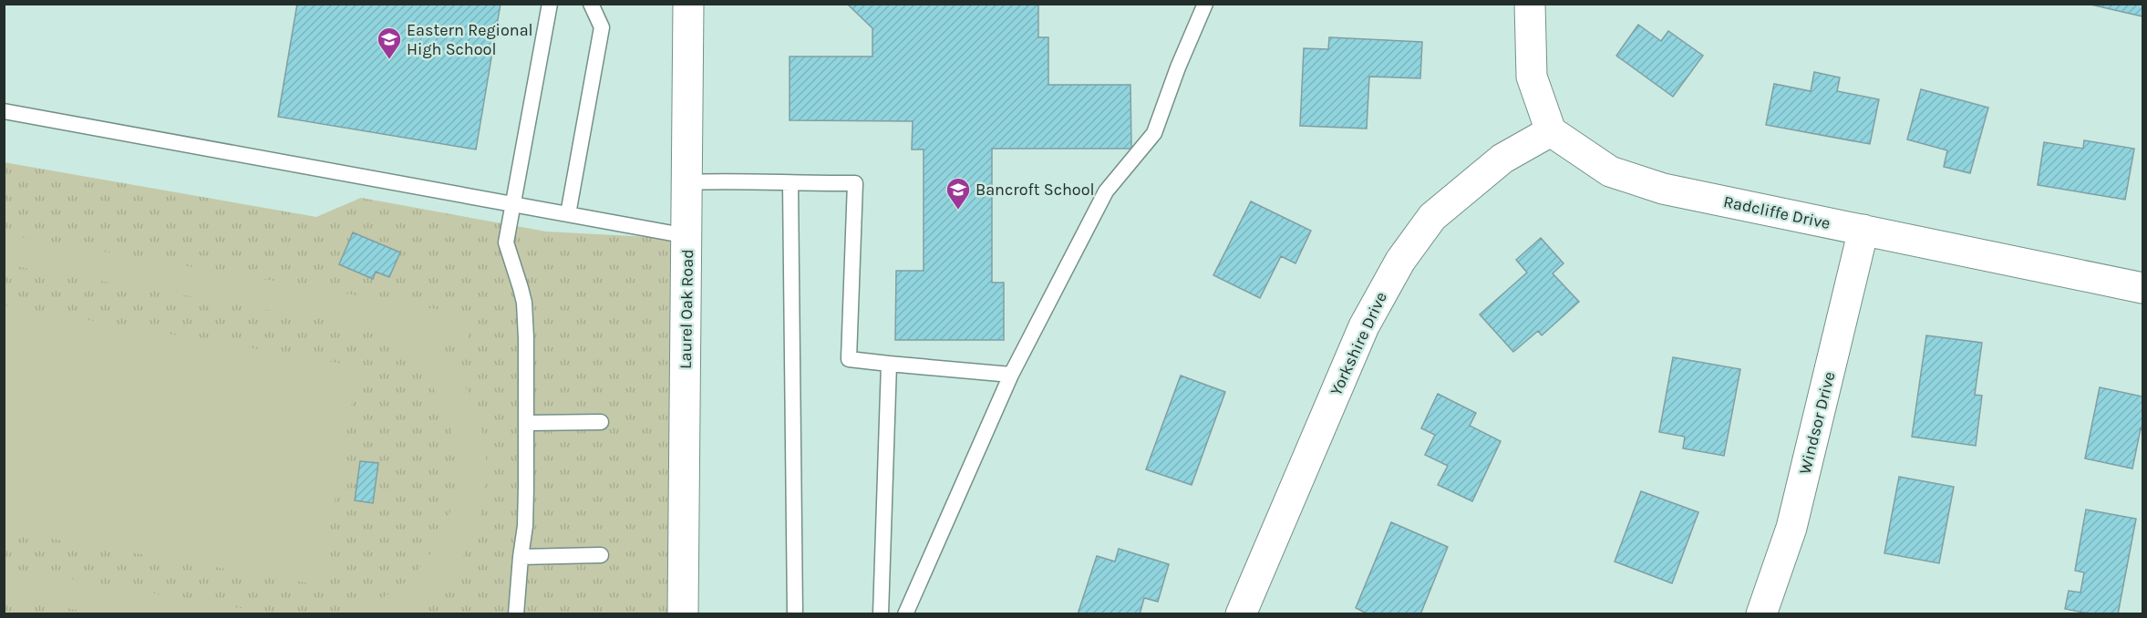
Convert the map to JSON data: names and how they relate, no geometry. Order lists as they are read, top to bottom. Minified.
{"streets":{"street":["Radcliffe Drive","Laurel Oak Road","Yorkshire Drive","Windsor Drive"]},"crossings":[["Radcliffe Drive","Yorkshire Drive"],["Radcliffe Drive","Windsor Drive"]],"places":{"school or university":["Eastern Regional High School","Bancroft School"]}}
